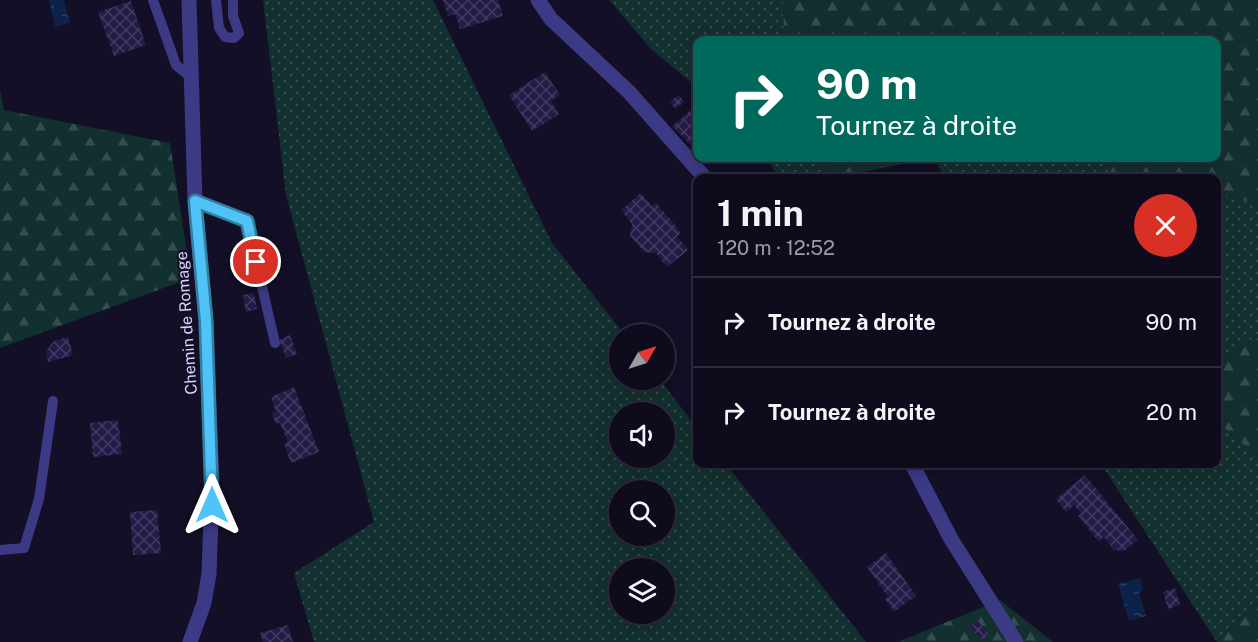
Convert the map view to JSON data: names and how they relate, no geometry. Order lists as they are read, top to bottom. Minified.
{"streets":{"street":["Chemin de Romage"]},"north":"top right","page":{"turn":["90 m","Tournez à droite"],"heading":["1 min","120 m · 12:52"],"list":[{"name":"Tournez à droite","value":"90 m"},{"name":"Tournez à droite","value":"20 m"}]}}
